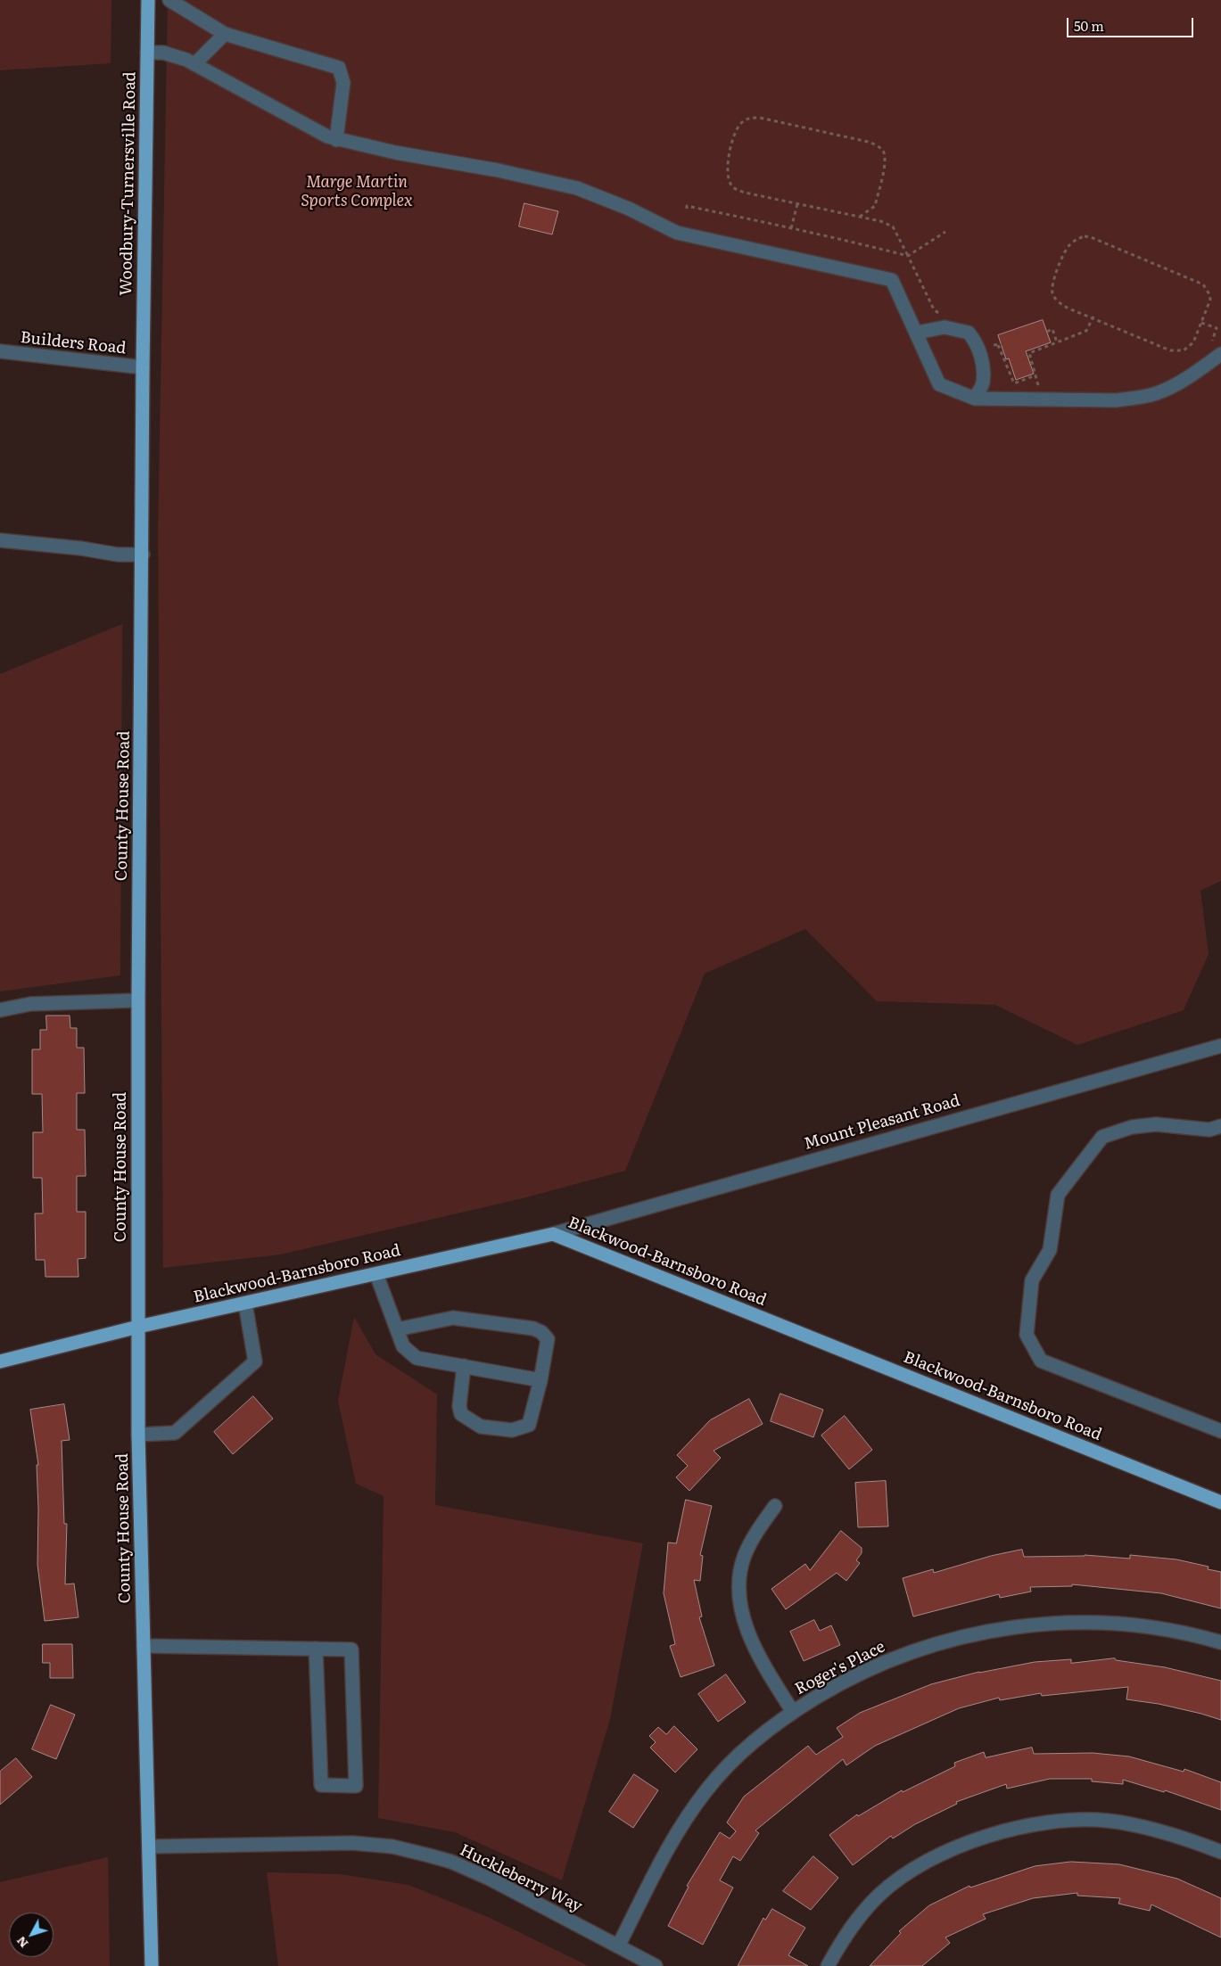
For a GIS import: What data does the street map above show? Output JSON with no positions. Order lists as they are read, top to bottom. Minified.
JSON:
{"streets":{"main road":["Woodbury-Turnersville Road","County House Road","Blackwood-Barnsboro Road"],"street":["Builders Road","Mount Pleasant Road","Roger's Place","Huckleberry Way"]},"crossings":[["Woodbury-Turnersville Road","Builders Road"],["Woodbury-Turnersville Road","County House Road"],["Builders Road","County House Road"],["County House Road","Blackwood-Barnsboro Road"],["County House Road","Huckleberry Way"],["Mount Pleasant Road","Blackwood-Barnsboro Road"],["Roger's Place","Huckleberry Way"]],"parks":["Marge Martin Sports Complex"],"scale_bar":"50 m","north":"bottom left"}
